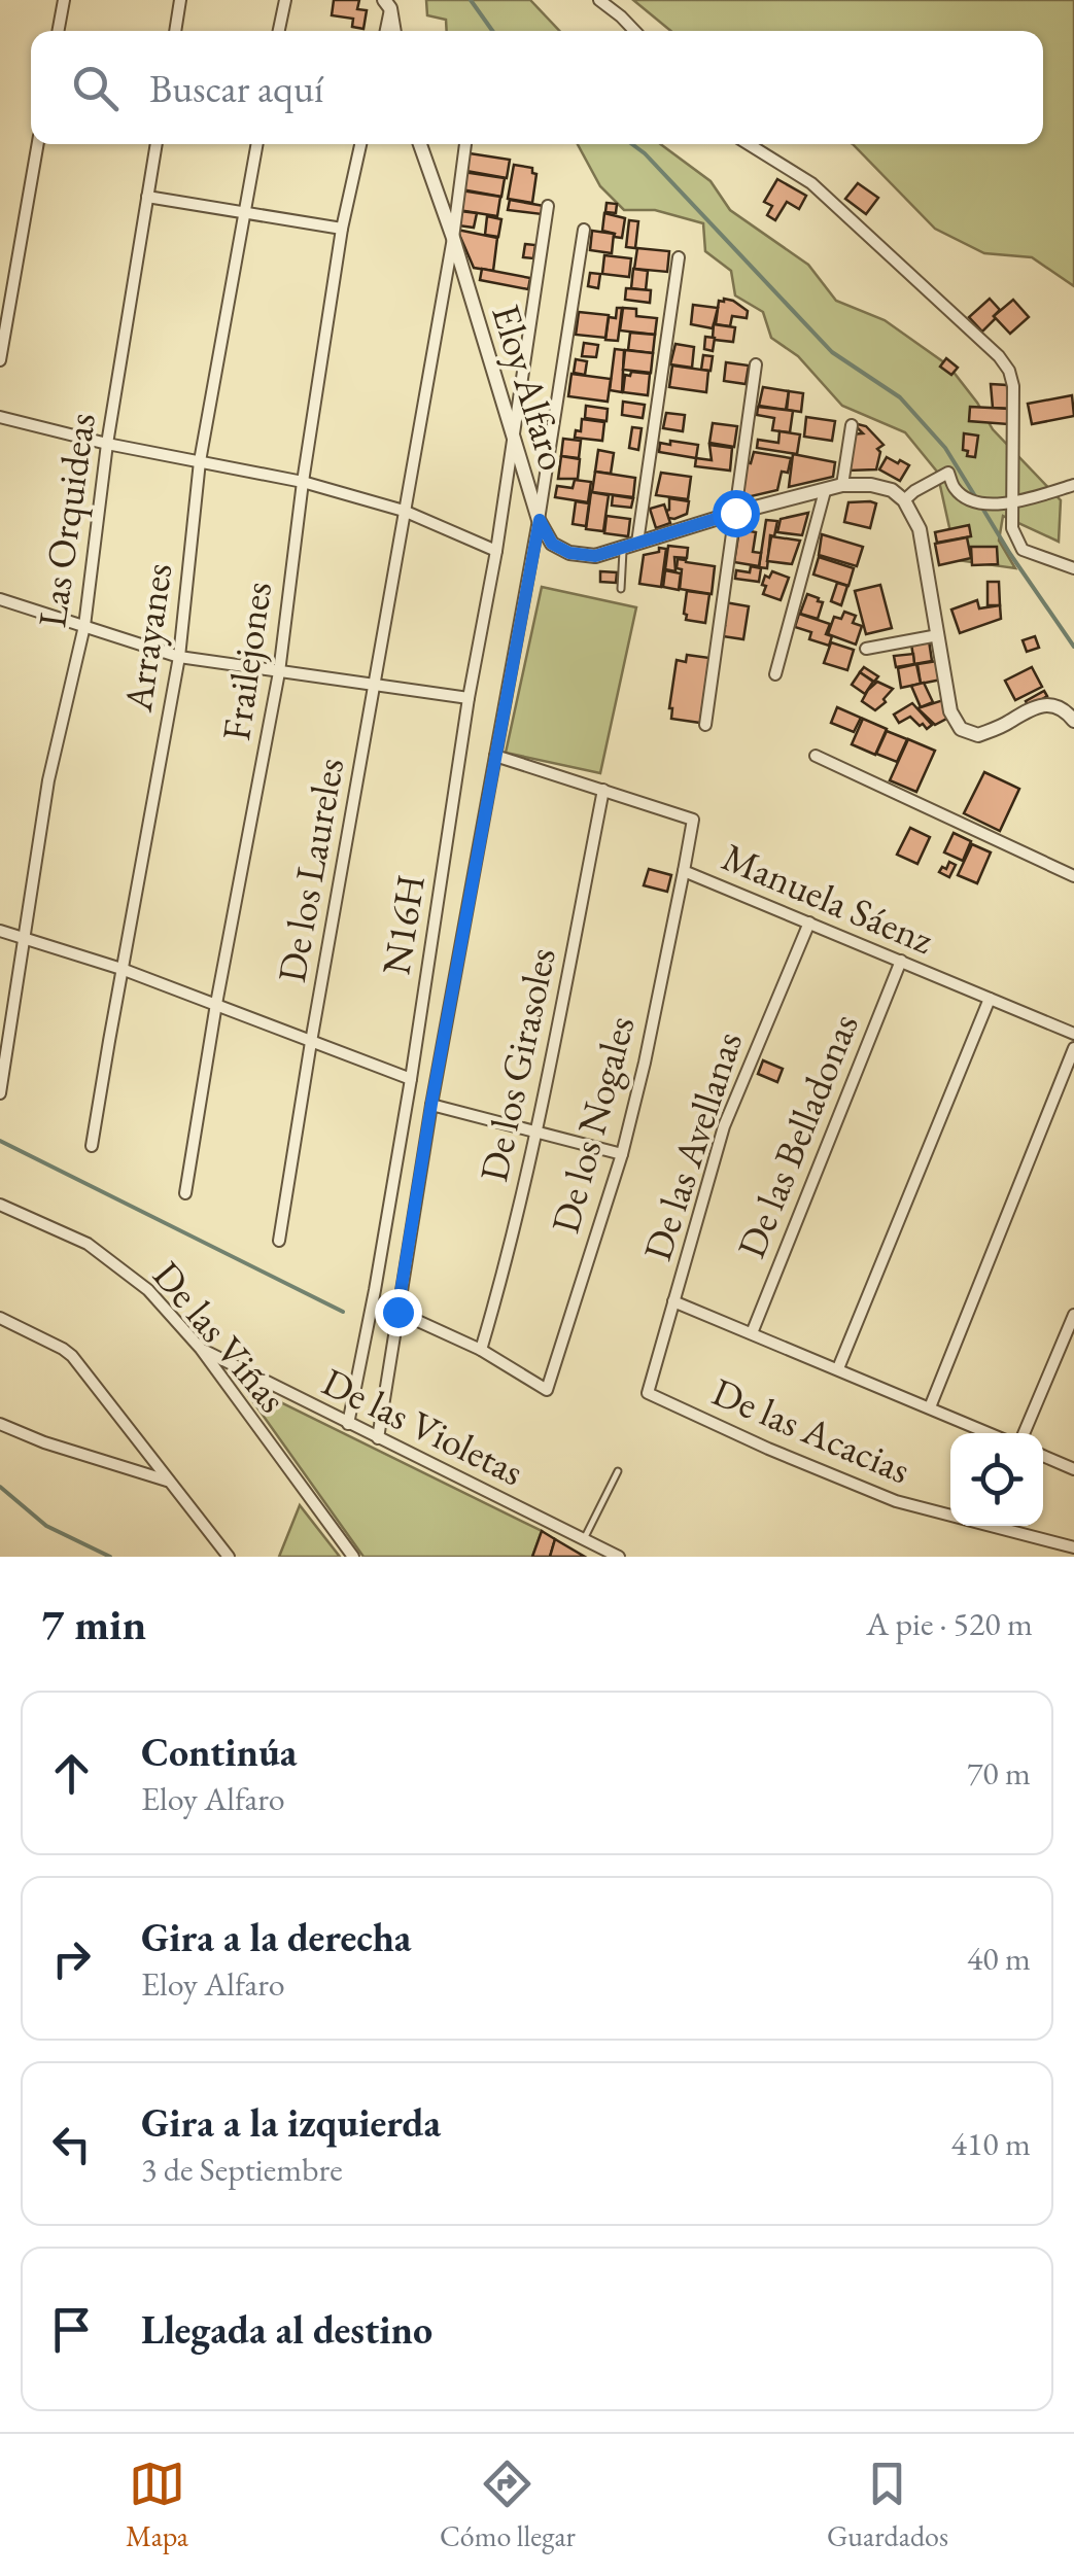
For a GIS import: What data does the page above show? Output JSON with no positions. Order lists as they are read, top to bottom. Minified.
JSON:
{"streets":{"street":["Eloy Alfaro","Las Orquideas","Arrayanes","Frailejones","De los Laureles","Manuela Sáenz","N16H","De los Girasoles","De los Nogales","De las Belladonas","De las Avellanas","De las Viñas","De las Violetas","De las Acacias"]},"crossings":[["Eloy Alfaro","De los Laureles"],["Eloy Alfaro","N16H"],["Manuela Sáenz","De los Girasoles"],["Manuela Sáenz","De los Nogales"],["Manuela Sáenz","De las Belladonas"],["Manuela Sáenz","De las Avellanas"],["N16H","De las Violetas"],["De los Girasoles","De los Nogales"],["De las Avellanas","De las Acacias"],["De las Viñas","De las Violetas"]],"page":{"search":"Buscar aquí","heading":["7 min","A pie · 520 m"],"list":[["Continúa","Eloy Alfaro","70 m"],["Gira a la derecha","Eloy Alfaro","40 m"],["Gira a la izquierda","3 de Septiembre","410 m"],"Llegada al destino"],"nav":["Mapa","Cómo llegar","Guardados"]}}
